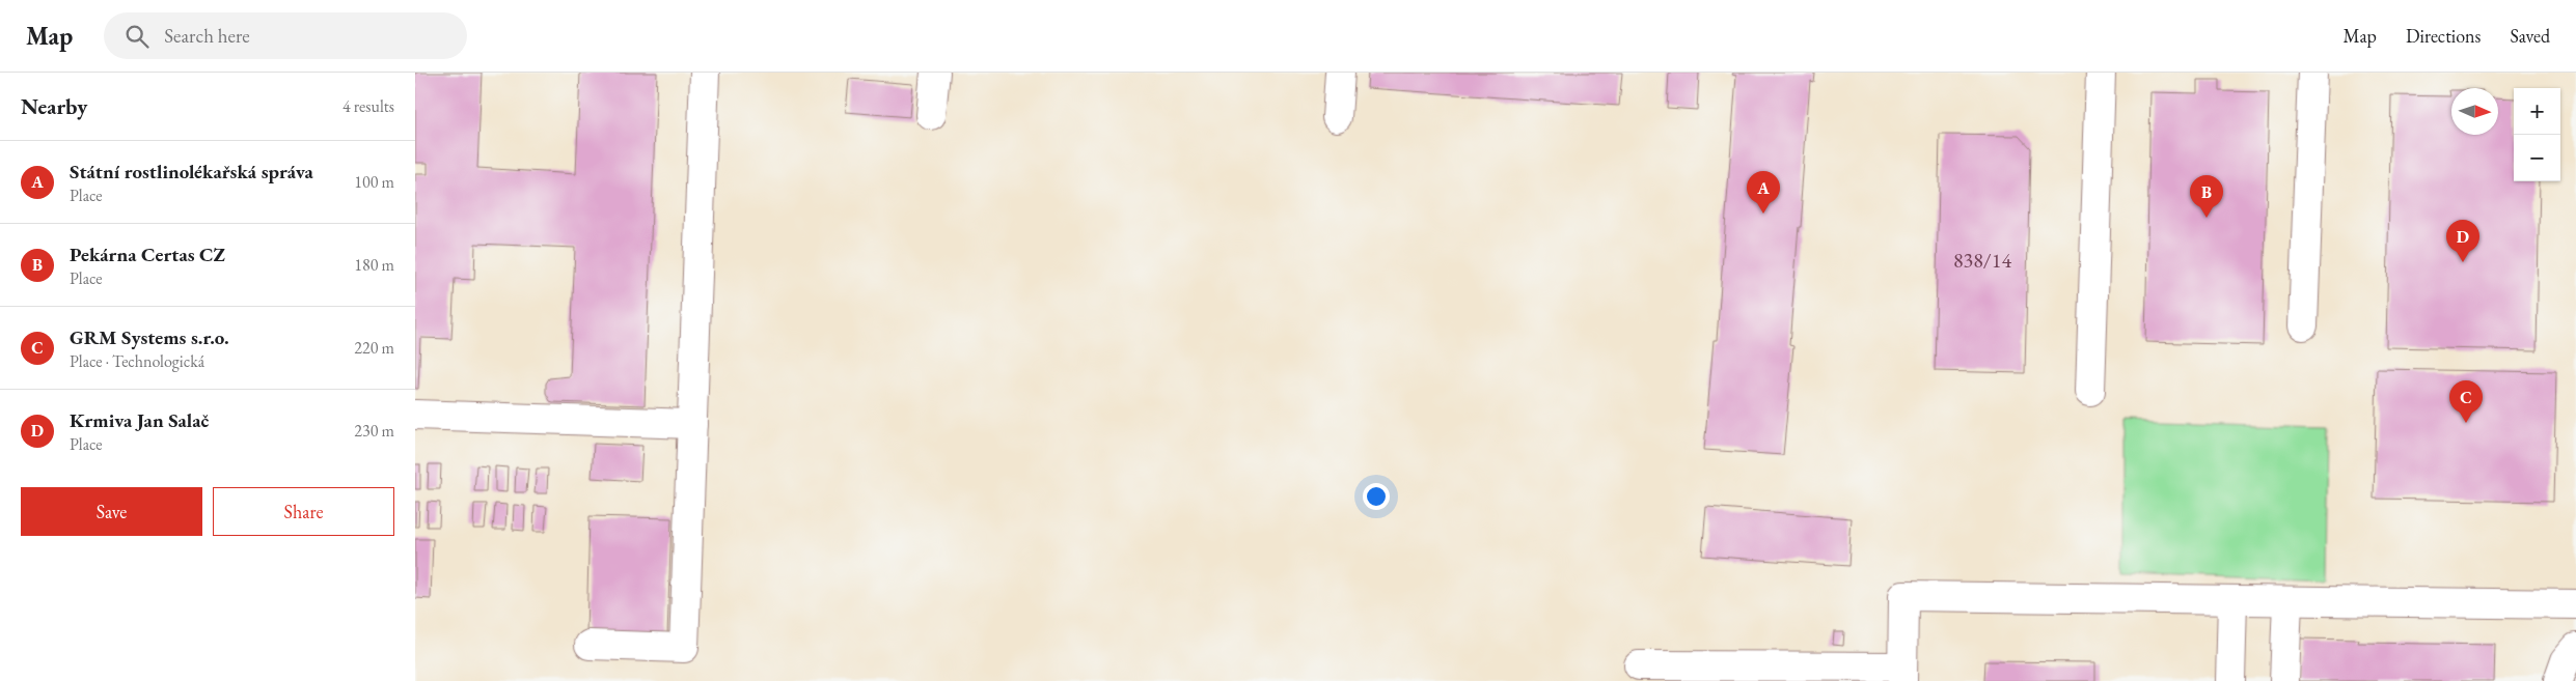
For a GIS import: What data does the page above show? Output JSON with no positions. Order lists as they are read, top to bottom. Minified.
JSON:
{"house_numbers":["838/14"],"north":"right","page":{"header":"Map","search":"Search here","nav":["Map","Directions","Saved"],"heading":["Nearby","4 results"],"map_buttons":["+","−"],"list":[{"mark":"A","name":"Státní rostlinolékařská správa","note":"Place","value":"100 m"},{"mark":"B","name":"Pekárna Certas CZ","note":"Place","value":"180 m"},{"mark":"C","name":"GRM Systems s.r.o.","note":"Place · Technologická","value":"220 m"},{"mark":"D","name":"Krmiva Jan Salač","note":"Place","value":"230 m"}],"pins":["A","B","D","C"],"buttons":["Save","Share"]}}
